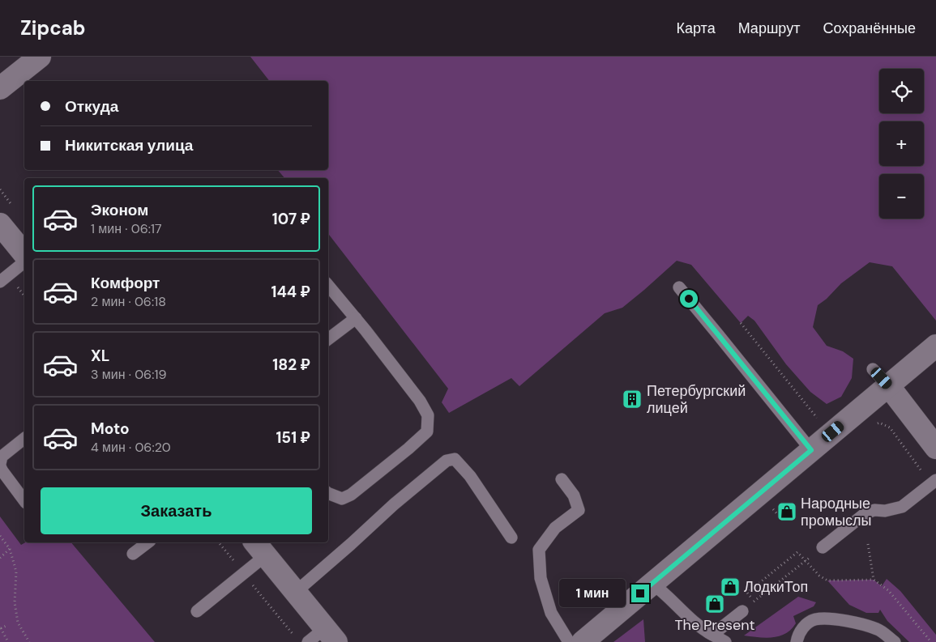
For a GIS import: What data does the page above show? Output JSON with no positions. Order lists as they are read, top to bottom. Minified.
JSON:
{"places":{"building":["Петербургский лицей"],"shop":["Народные промыслы","ЛодкиТоп","The Present"]},"page":{"header":"Zipcab","nav":["Карта","Маршрут","Сохранённые"],"map_buttons":["+","−"],"banner":["Откуда","Никитская улица"],"list":[{"name":"Эконом","note":"1 мин · 06:17","value":"107 ₽"},{"name":"Комфорт","note":"2 мин · 06:18","value":"144 ₽"},{"name":"XL","note":"3 мин · 06:19","value":"182 ₽"},{"name":"Moto","note":"4 мин · 06:20","value":"151 ₽"}],"buttons":"Заказать","bubble":"1 мин"}}
